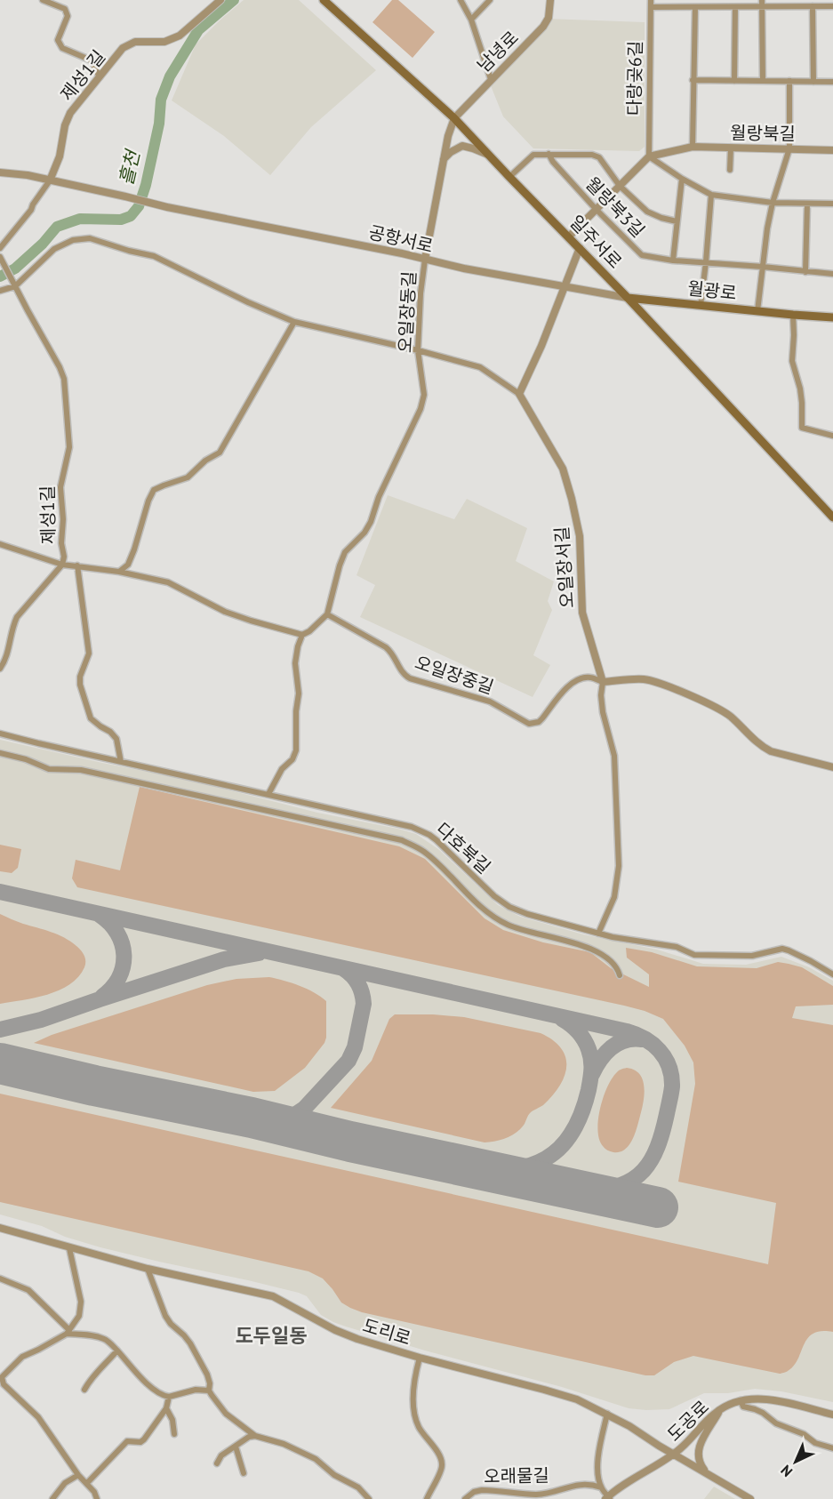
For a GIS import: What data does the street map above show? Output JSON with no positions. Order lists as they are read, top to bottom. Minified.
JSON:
{"streets":{"main road":["일주서로","월광로"],"street":["남녕로","제성1길","다랑곶6길","월랑북길","월랑북3길","공항서로","오일장동길","오일장서길","오일장중길","다호북길","도리로","도공로","오래물길"]},"crossings":[["남녕로","일주서로"],["남녕로","오일장동길"],["제성1길","공항서로"],["다랑곶6길","월랑북길"],["공항서로","일주서로"],["공항서로","월광로"],["공항서로","오일장동길"],["일주서로","월광로"],["일주서로","오일장동길"],["오일장동길","오일장중길"],["오일장서길","오일장중길"],["오일장서길","다호북길"],["도리로","도공로"]],"districts":["도두일동"],"water":["흘천"],"north":"bottom left"}
